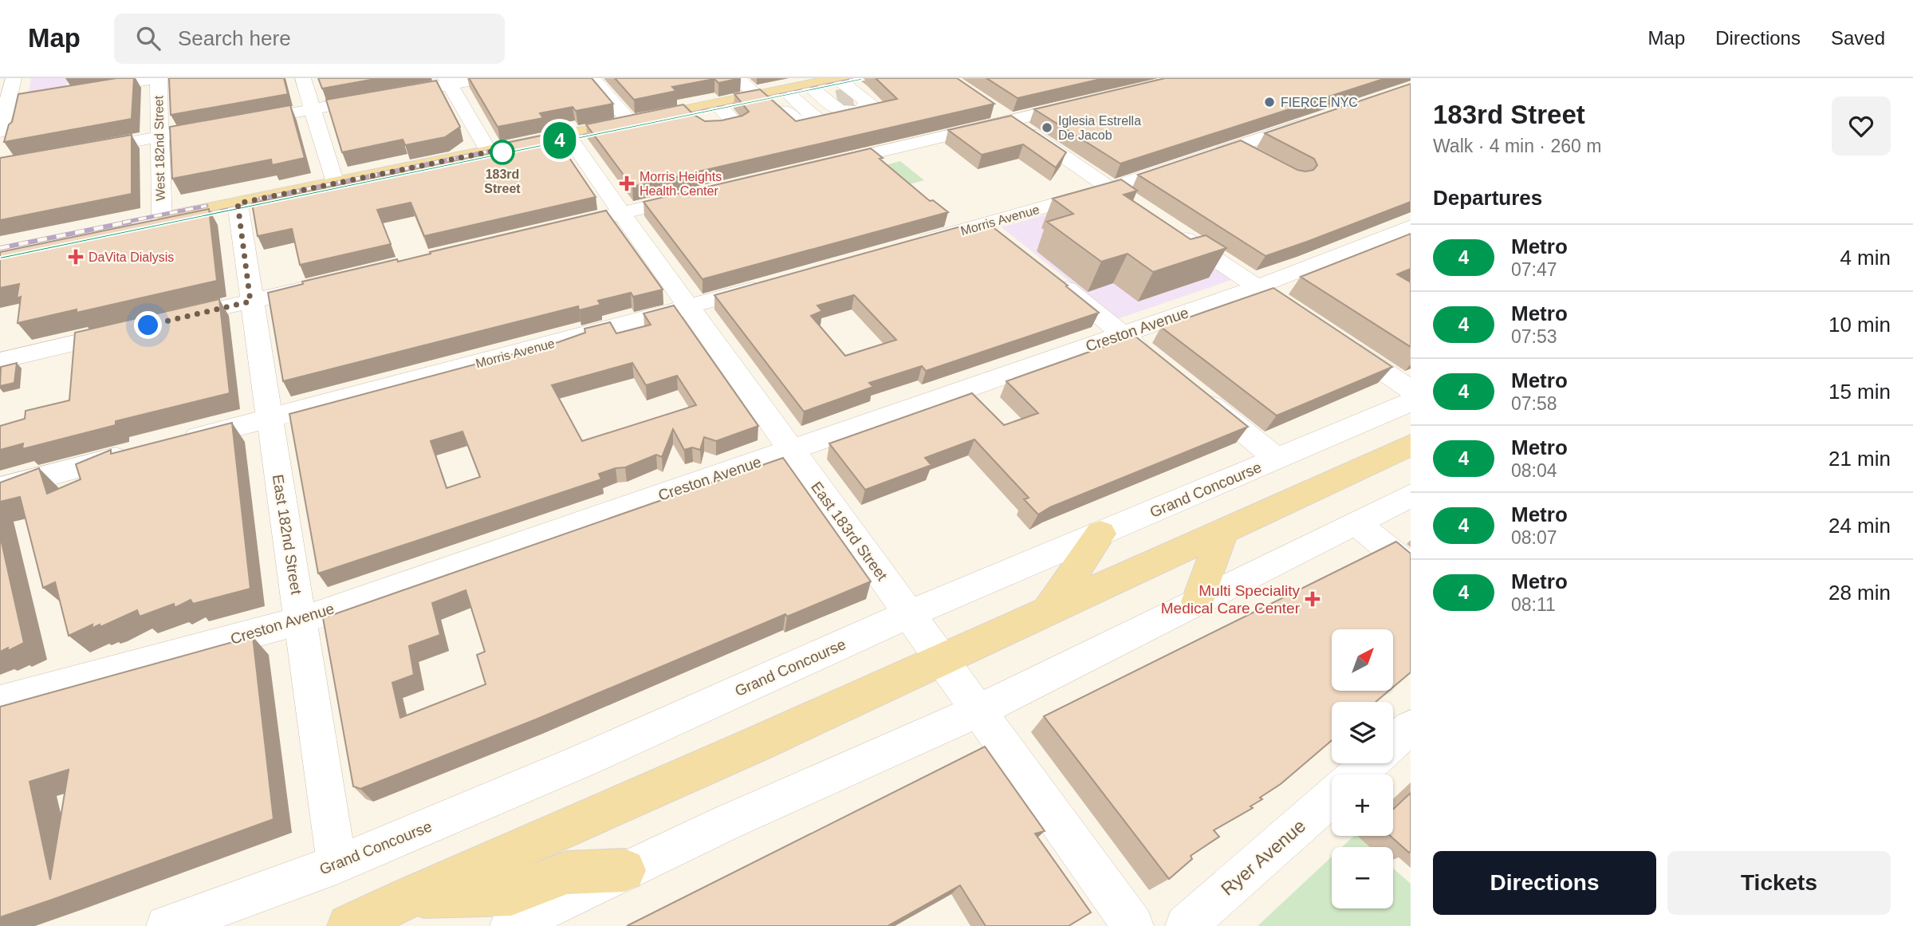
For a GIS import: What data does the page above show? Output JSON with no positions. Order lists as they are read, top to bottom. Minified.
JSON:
{"streets":{"street":["West 182nd Street","Morris Avenue","Creston Avenue","Grand Concourse","East 183rd Street","East 182nd Street","Ryer Avenue"]},"crossings":[["Morris Avenue","East 183rd Street"],["Morris Avenue","East 182nd Street"],["Creston Avenue","East 183rd Street"],["Creston Avenue","East 182nd Street"],["Grand Concourse","East 183rd Street"],["Grand Concourse","East 182nd Street"]],"places":{"other":["FIERCE NYC","Iglesia Estrella De Jacob","183rd Street"],"health":["Morris Heights Health Center","DaVita Dialysis","Multi Speciality Medical Care Center"]},"lines":["metro line 4"],"north":"top right","page":{"header":"Map","search":"Search here","nav":["Map","Directions","Saved"],"on_map":"4","heading":[["183rd Street","Walk · 4 min · 260 m"],"Departures"],"list":[{"mark":"4","name":"Metro","note":"07:47","value":"4 min"},{"mark":"4","name":"Metro","note":"07:53","value":"10 min"},{"mark":"4","name":"Metro","note":"07:58","value":"15 min"},{"mark":"4","name":"Metro","note":"08:04","value":"21 min"},{"mark":"4","name":"Metro","note":"08:07","value":"24 min"},{"mark":"4","name":"Metro","note":"08:11","value":"28 min"}],"map_buttons":["+","−"],"buttons":["Directions","Tickets"]}}
